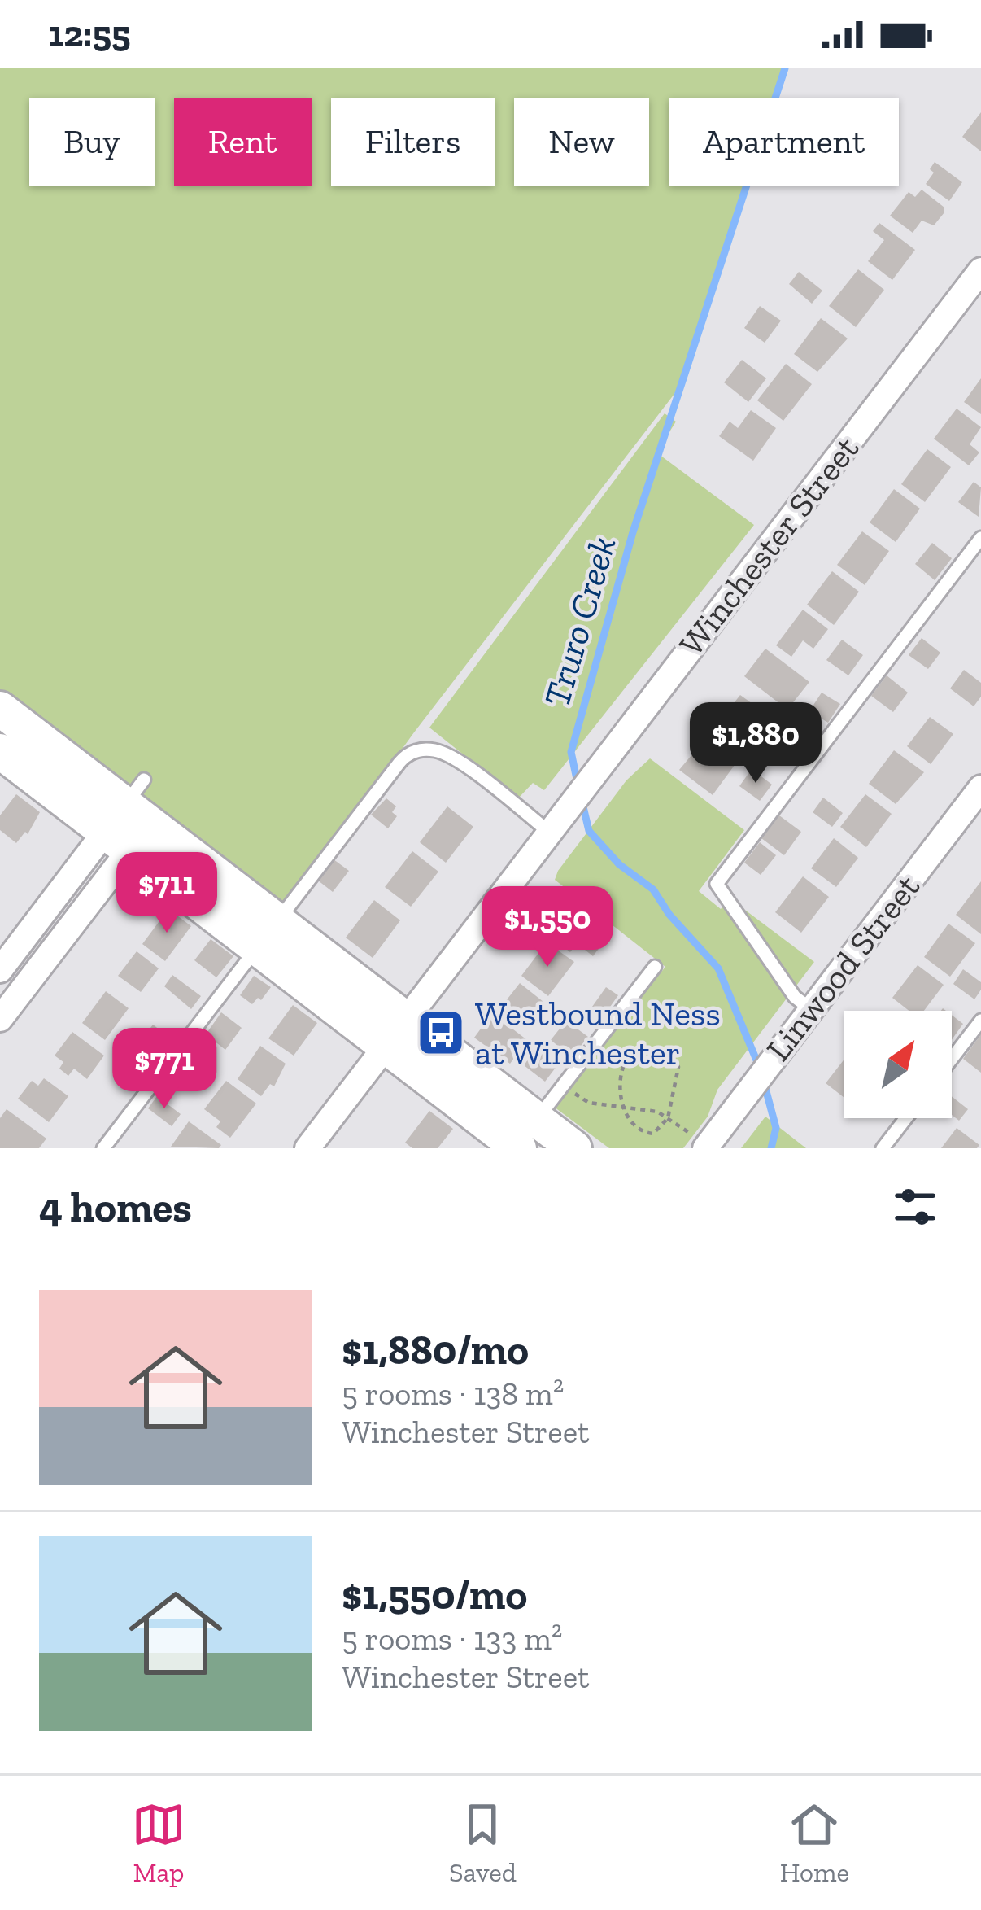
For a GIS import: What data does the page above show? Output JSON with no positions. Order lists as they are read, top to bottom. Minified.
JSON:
{"streets":{"street":["Winchester Street","Linwood Street"]},"water":["Truro Creek"],"places":{"bus stop":["Westbound Ness at Winchester"]},"north":"top right","page":{"status":"12:55","chip":["Buy","Rent","Filters","New","Apartment"],"price":["$1,880","$711","$1,550","$771"],"heading":"4 homes","list":[{"name":"$1,880/mo","note":"5 rooms · 138 m² · Winchester Street"},{"name":"$1,550/mo","note":"5 rooms · 133 m² · Winchester Street"}],"tabs":["Map","Saved","Home"]}}
